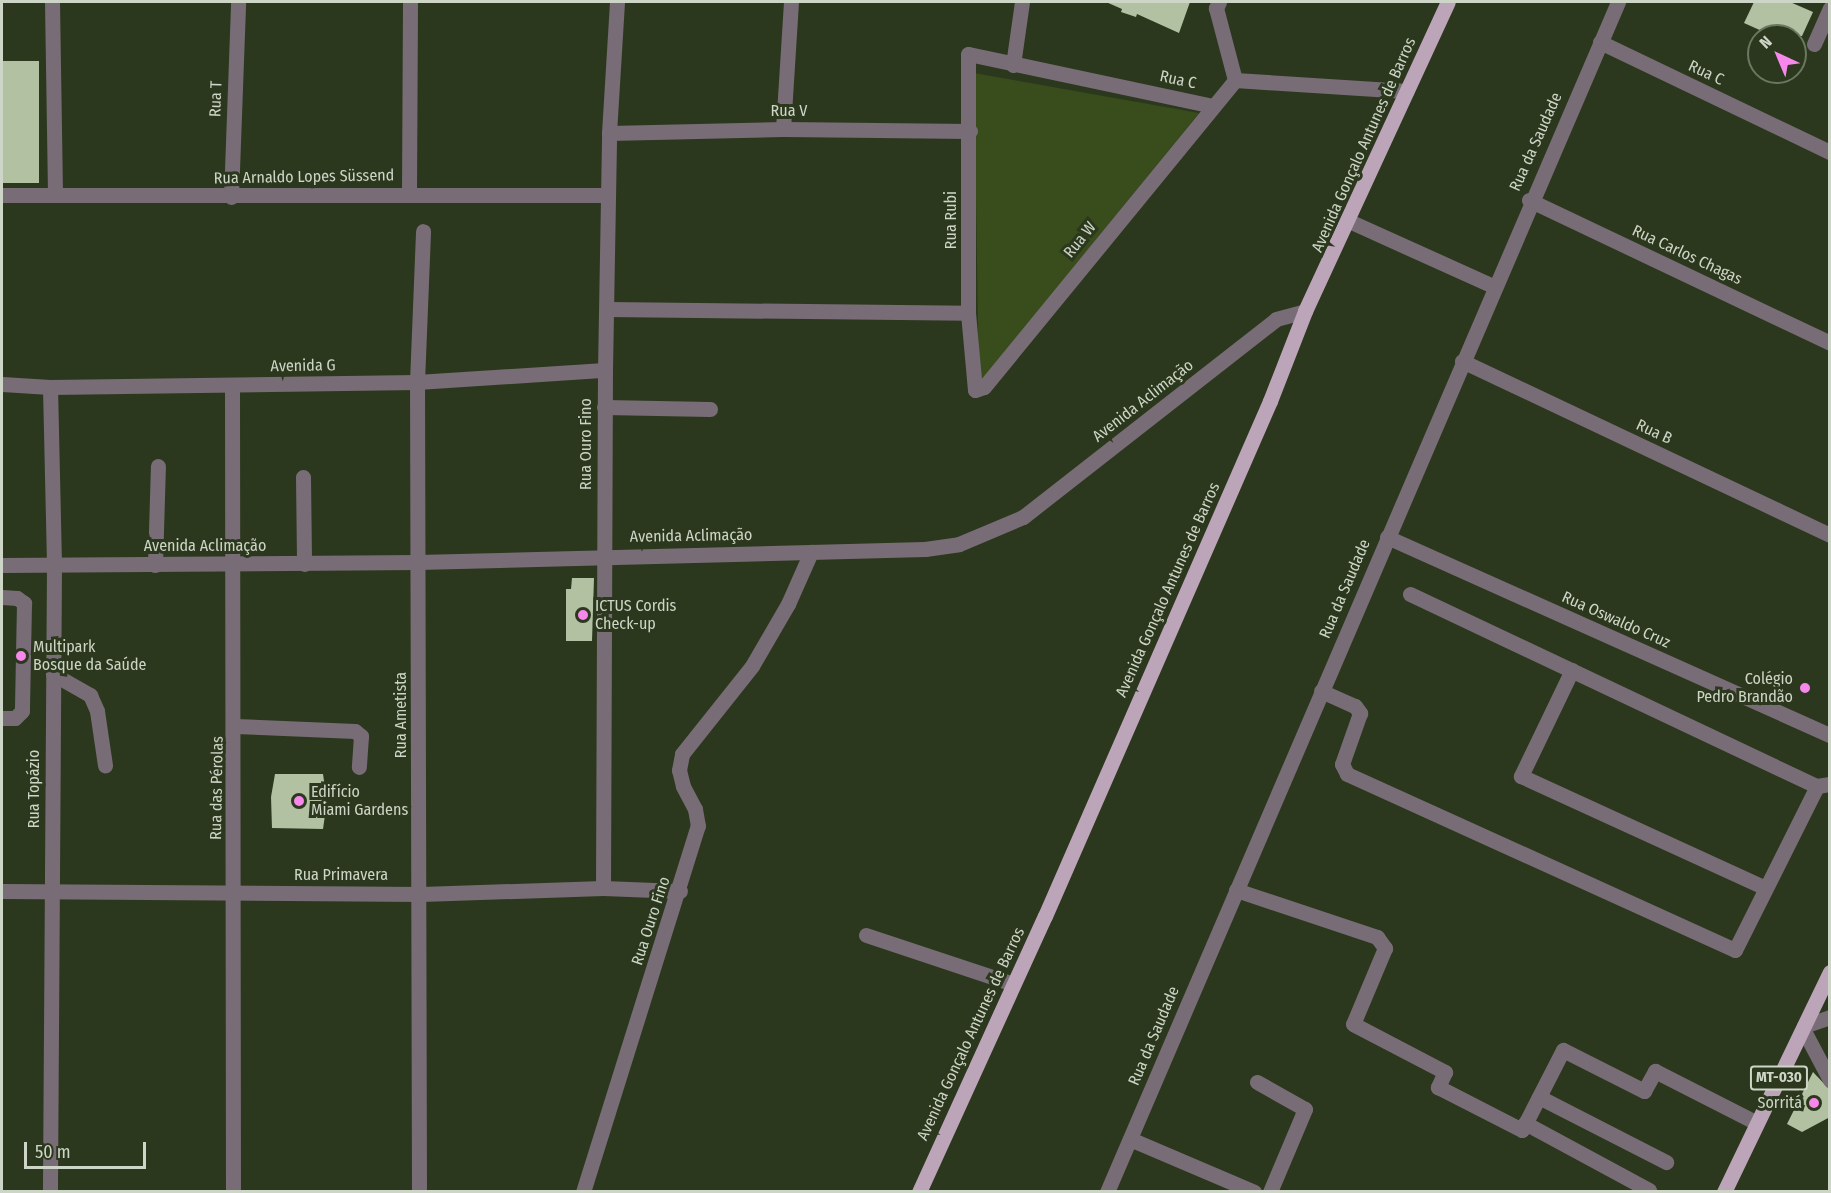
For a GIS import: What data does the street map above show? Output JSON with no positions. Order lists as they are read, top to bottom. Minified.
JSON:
{"streets":{"main road":["Avenida Gonçalo Antunes de Barros","MT-030"],"street":["Rua C","Rua T","Rua V","Rua da Saudade","Rua Arnaldo Lopes Süssend","Rua Rubi","Rua W","Rua Carlos Chagas","Avenida G","Avenida Aclimação","Rua B","Rua Ouro Fino","Rua Oswaldo Cruz","Rua Ametista","Rua das Pérolas","Rua Topázio","Rua Primavera"]},"crossings":[["Rua C","Rua da Saudade"],["Rua C","Rua Rubi"],["Rua C","Rua W"],["Rua T","Rua Arnaldo Lopes Süssend"],["Rua V","Rua Rubi"],["Rua V","Rua Ouro Fino"],["Rua da Saudade","Rua Carlos Chagas"],["Rua da Saudade","Rua B"],["Rua da Saudade","Rua Oswaldo Cruz"],["Avenida Gonçalo Antunes de Barros","Avenida Aclimação"],["Rua Arnaldo Lopes Süssend","Rua Ouro Fino"],["Rua Rubi","Rua W"],["Avenida G","Rua Ouro Fino"],["Avenida G","Rua Ametista"],["Avenida G","Rua das Pérolas"],["Avenida G","Rua Topázio"],["Avenida Aclimação","Rua Ouro Fino"],["Avenida Aclimação","Rua Ametista"],["Avenida Aclimação","Rua das Pérolas"],["Avenida Aclimação","Rua Topázio"],["Rua Ouro Fino","Rua Primavera"],["Rua Ametista","Rua Primavera"],["Rua das Pérolas","Rua Primavera"],["Rua Topázio","Rua Primavera"]],"places":["ICTUS Cordis Check-up","Multipark Bosque da Saúde","Colégio Pedro Brandão","Edifício Miami Gardens","Sorritá"],"scale_bar":"50 m","north":"top left"}
